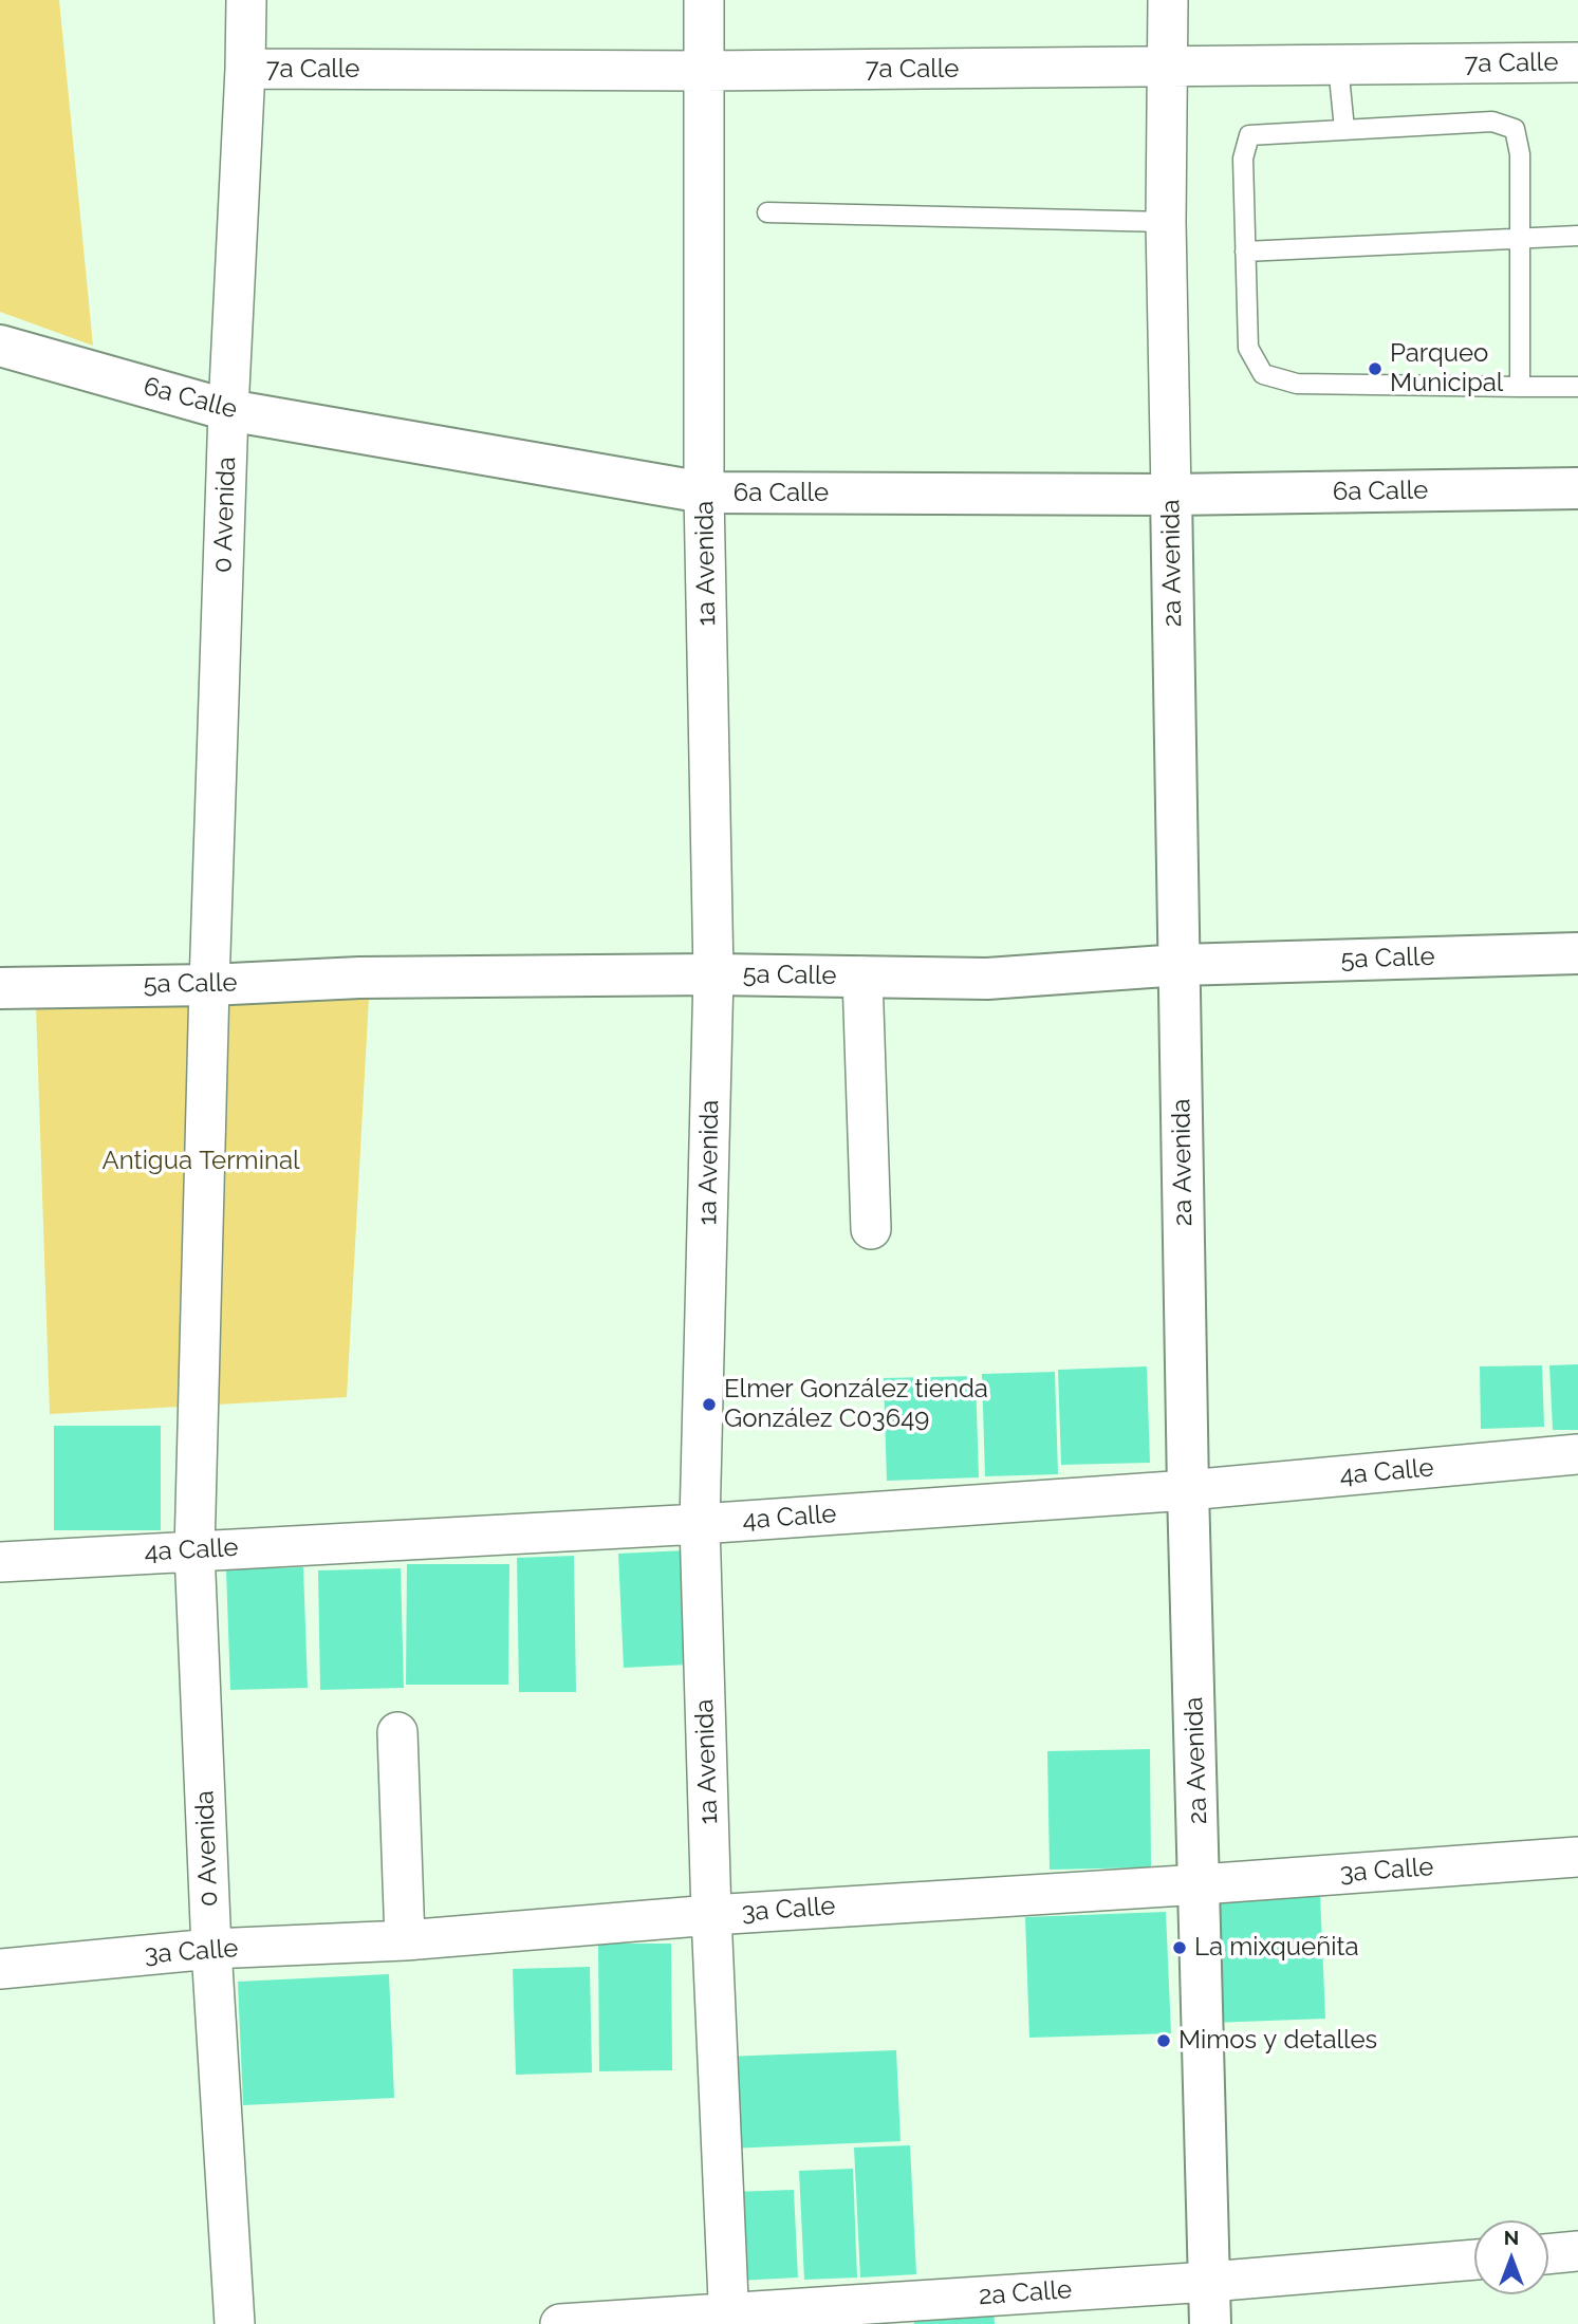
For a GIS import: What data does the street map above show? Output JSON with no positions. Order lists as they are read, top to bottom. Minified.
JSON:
{"streets":{"main road":["6a Calle","2a Avenida","5a Calle"],"street":["7a Calle","0 Avenida","1a Avenida","4a Calle","3a Calle","2a Calle"]},"crossings":[["7a Calle","0 Avenida"],["7a Calle","1a Avenida"],["7a Calle","2a Avenida"],["6a Calle","0 Avenida"],["6a Calle","1a Avenida"],["6a Calle","2a Avenida"],["0 Avenida","5a Calle"],["0 Avenida","4a Calle"],["0 Avenida","3a Calle"],["1a Avenida","5a Calle"],["1a Avenida","4a Calle"],["1a Avenida","3a Calle"],["1a Avenida","2a Calle"],["2a Avenida","5a Calle"],["2a Avenida","4a Calle"],["2a Avenida","3a Calle"],["2a Avenida","2a Calle"]],"parks":["Antigua Terminal"],"places":["Parqueo Municipal","Elmer González tienda González C03649","La mixqueñita","Mimos y detalles"],"north":"top"}
